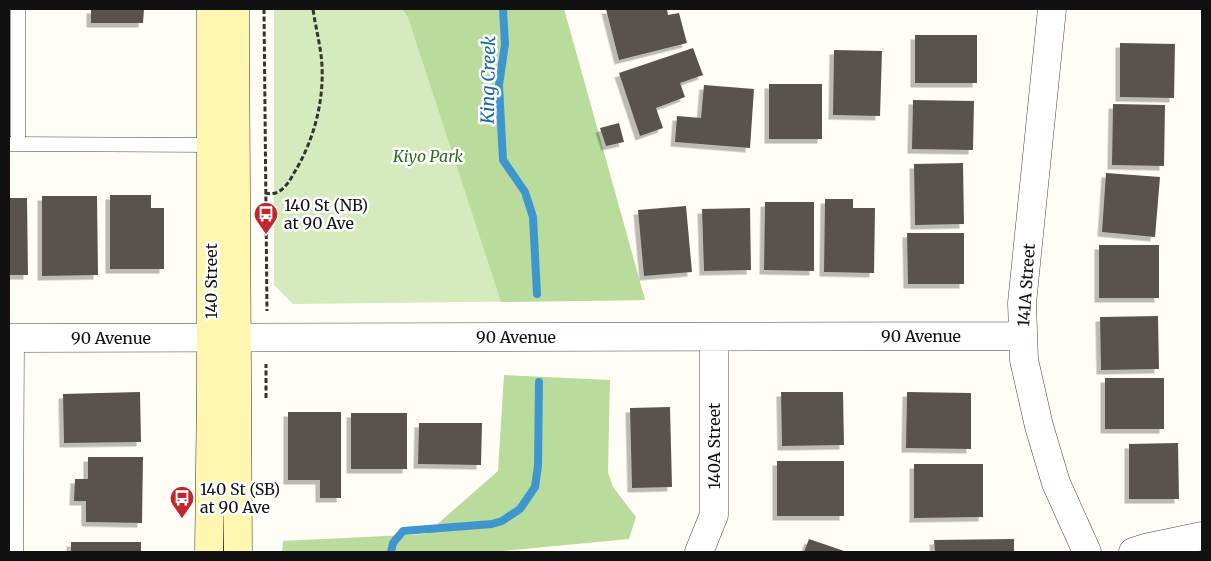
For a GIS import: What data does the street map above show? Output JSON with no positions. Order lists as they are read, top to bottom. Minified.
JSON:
{"streets":{"main road":["140 Street"],"street":["141A Street","90 Avenue","140A Street"]},"crossings":[["140 Street","90 Avenue"],["141A Street","90 Avenue"],["90 Avenue","140A Street"]],"water":["King Creek"],"parks":["Kiyo Park"],"places":{"bus stop":["140 St (NB) at 90 Ave","140 St (SB) at 90 Ave"]}}
